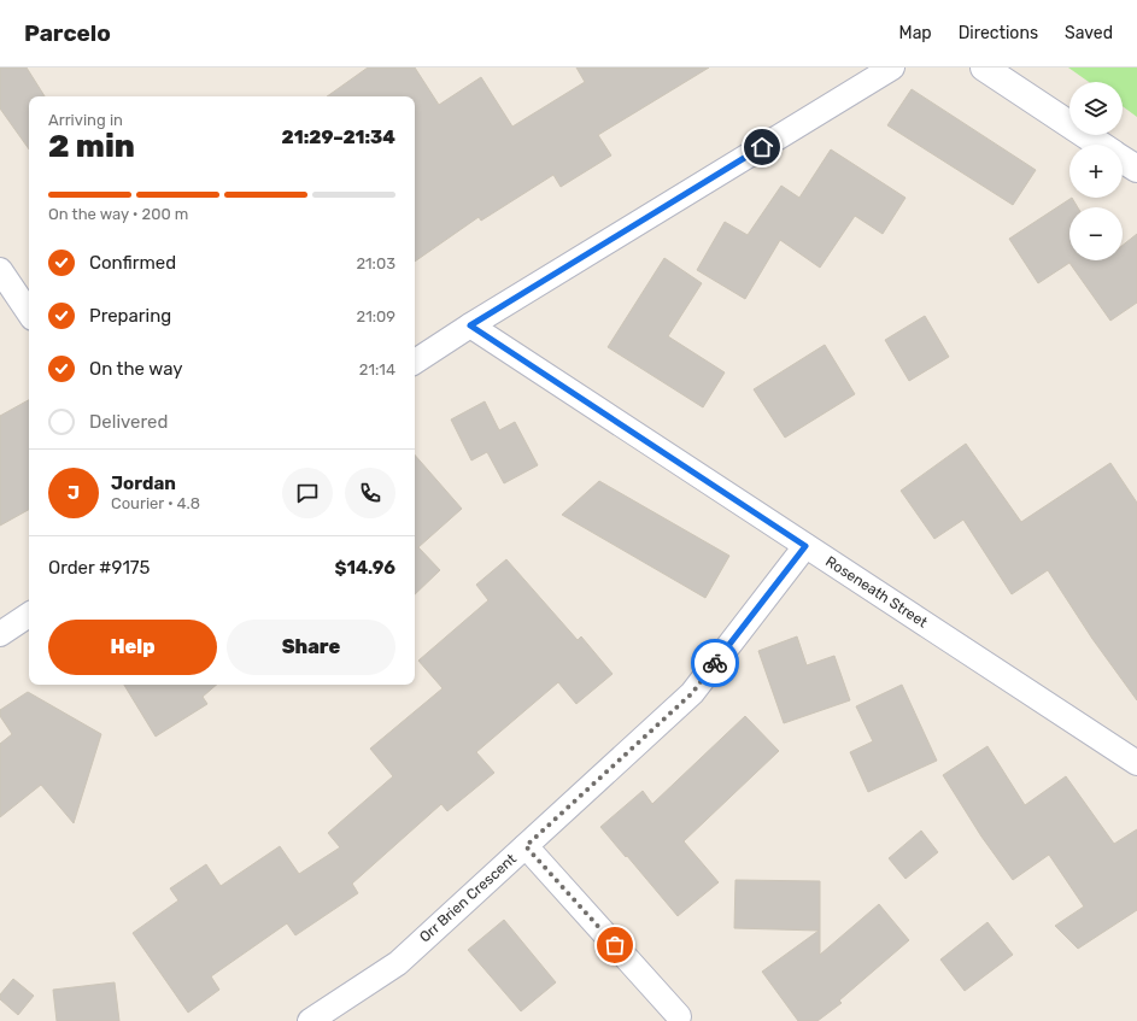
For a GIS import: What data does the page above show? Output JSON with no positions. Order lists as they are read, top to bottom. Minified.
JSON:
{"streets":{"street":["Roseneath Street","Orr Brien Crescent"]},"crossings":[["Roseneath Street","Orr Brien Crescent"]],"page":{"header":"Parcelo","nav":["Map","Directions","Saved"],"map_buttons":["+","−"],"heading":["2 min","Arriving in","21:29–21:34"],"panel":["Jordan","Courier · 4.8","Order #9175","$14.96"],"bar":"On the way · 200 m","list":[["Confirmed","21:03"],["Preparing","21:09"],["On the way","21:14"],"Delivered"],"round":"J","buttons":["Help","Share"]}}
